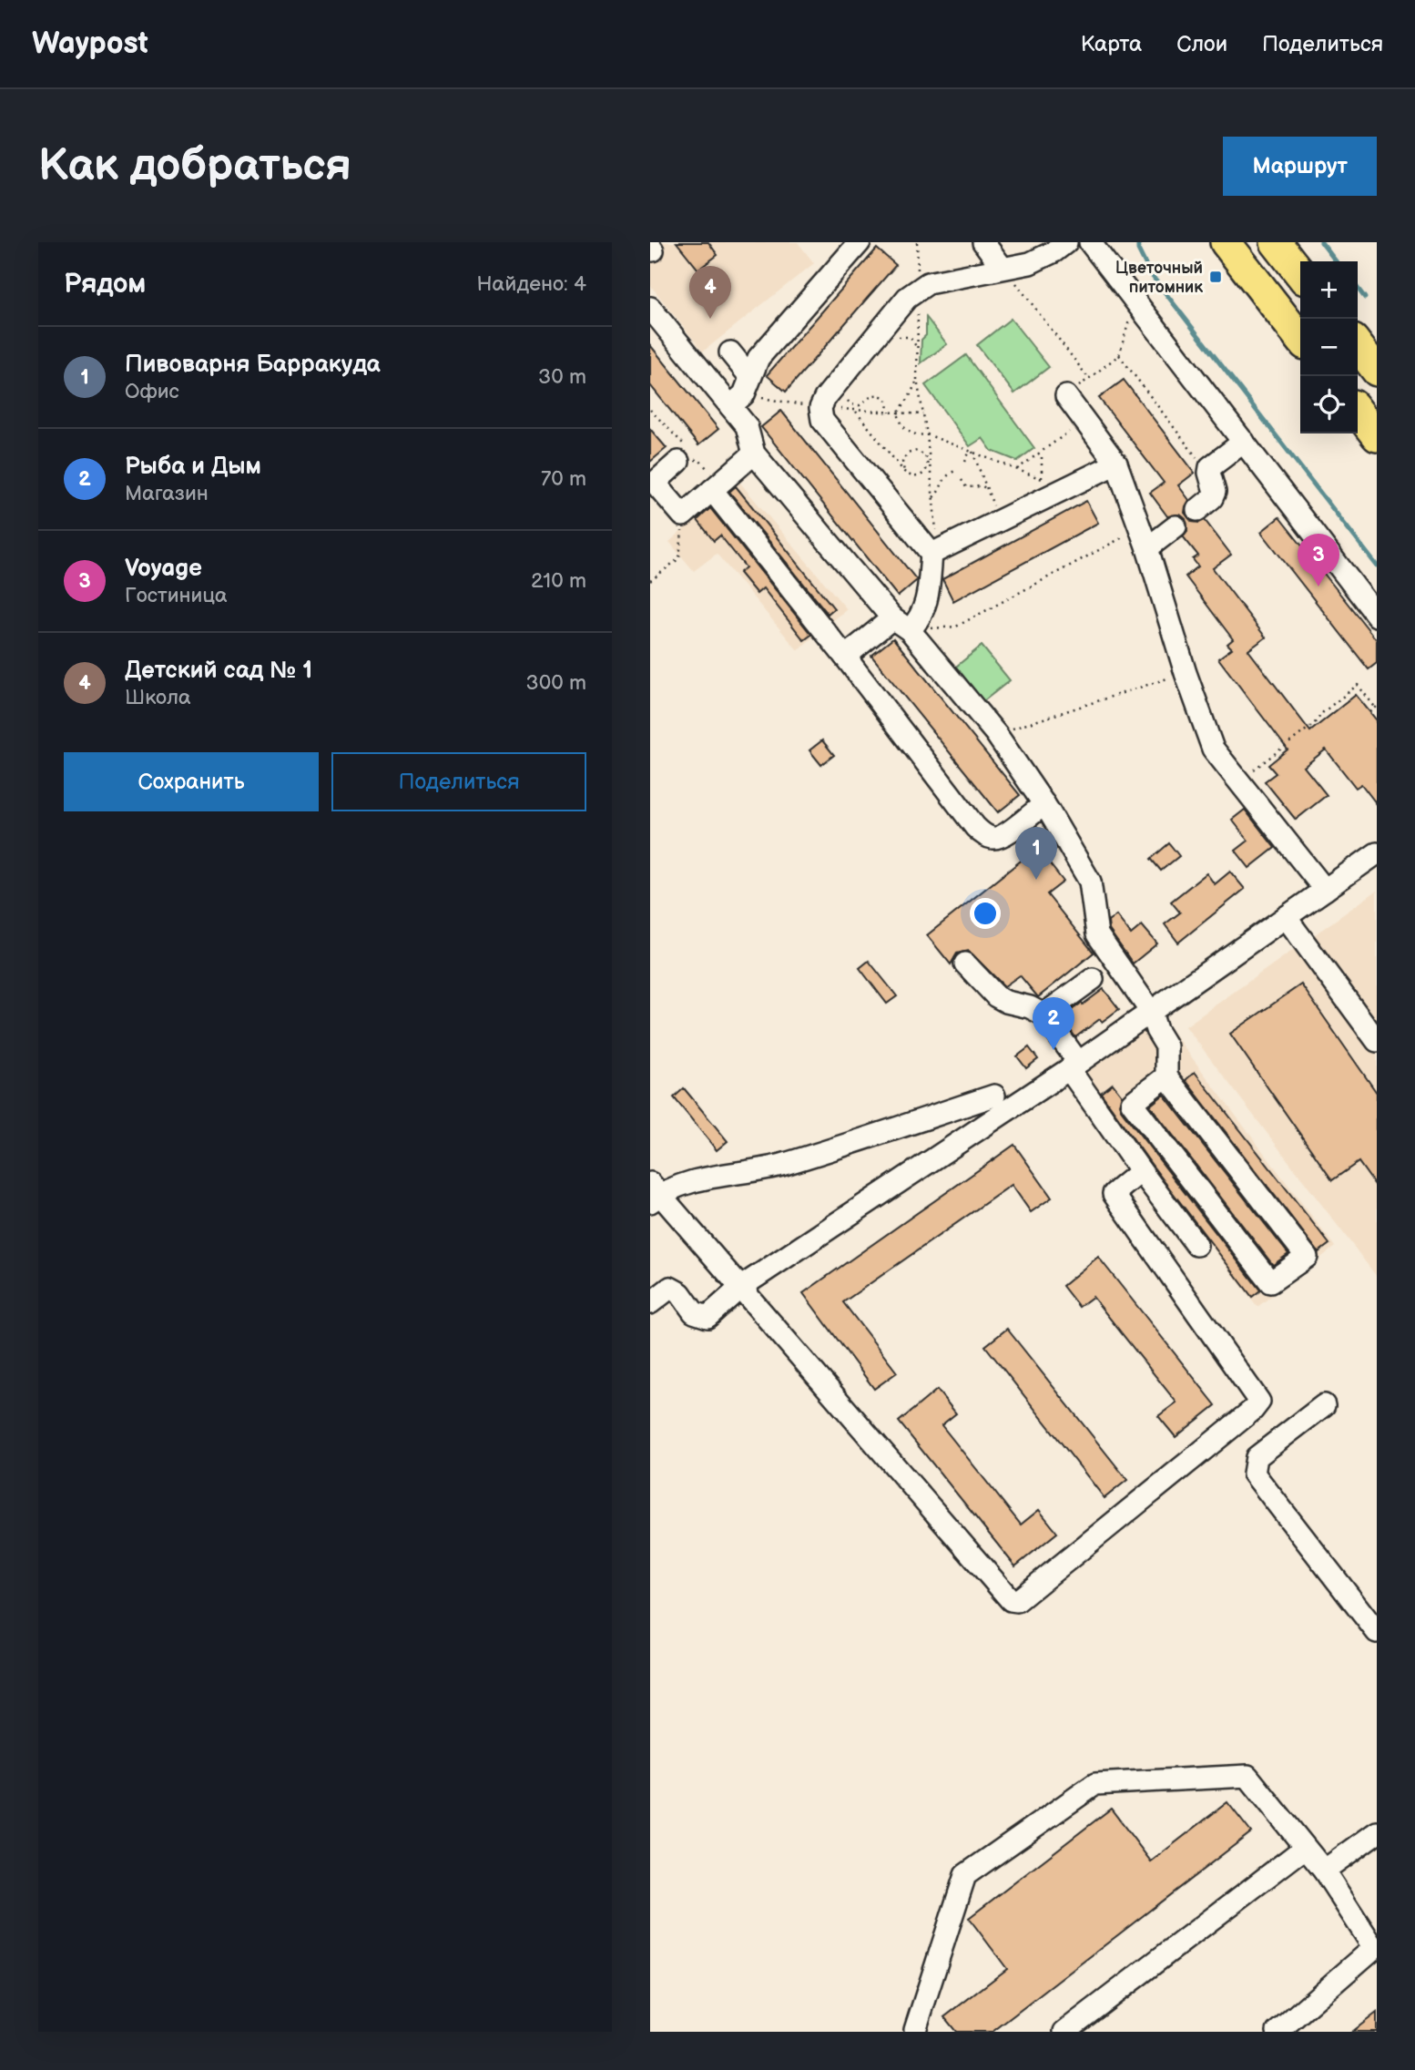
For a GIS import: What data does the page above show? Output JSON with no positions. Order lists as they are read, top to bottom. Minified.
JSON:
{"places":{"transit":["Цветочный питомник"]},"page":{"header":"Waypost","nav":["Карта","Слои","Поделиться"],"buttons":["Маршрут",["Сохранить","Поделиться"]],"title":"Как добраться","heading":["Рядом","Найдено: 4"],"map_buttons":["+","−"],"pins":["4","3","1","2"],"list":[{"mark":"1","name":"Пивоварня Барракуда","note":"Офис","value":"30 m"},{"mark":"2","name":"Рыба и Дым","note":"Магазин","value":"70 m"},{"mark":"3","name":"Voyage","note":"Гостиница","value":"210 m"},{"mark":"4","name":"Детский сад № 1","note":"Школа","value":"300 m"}]}}
